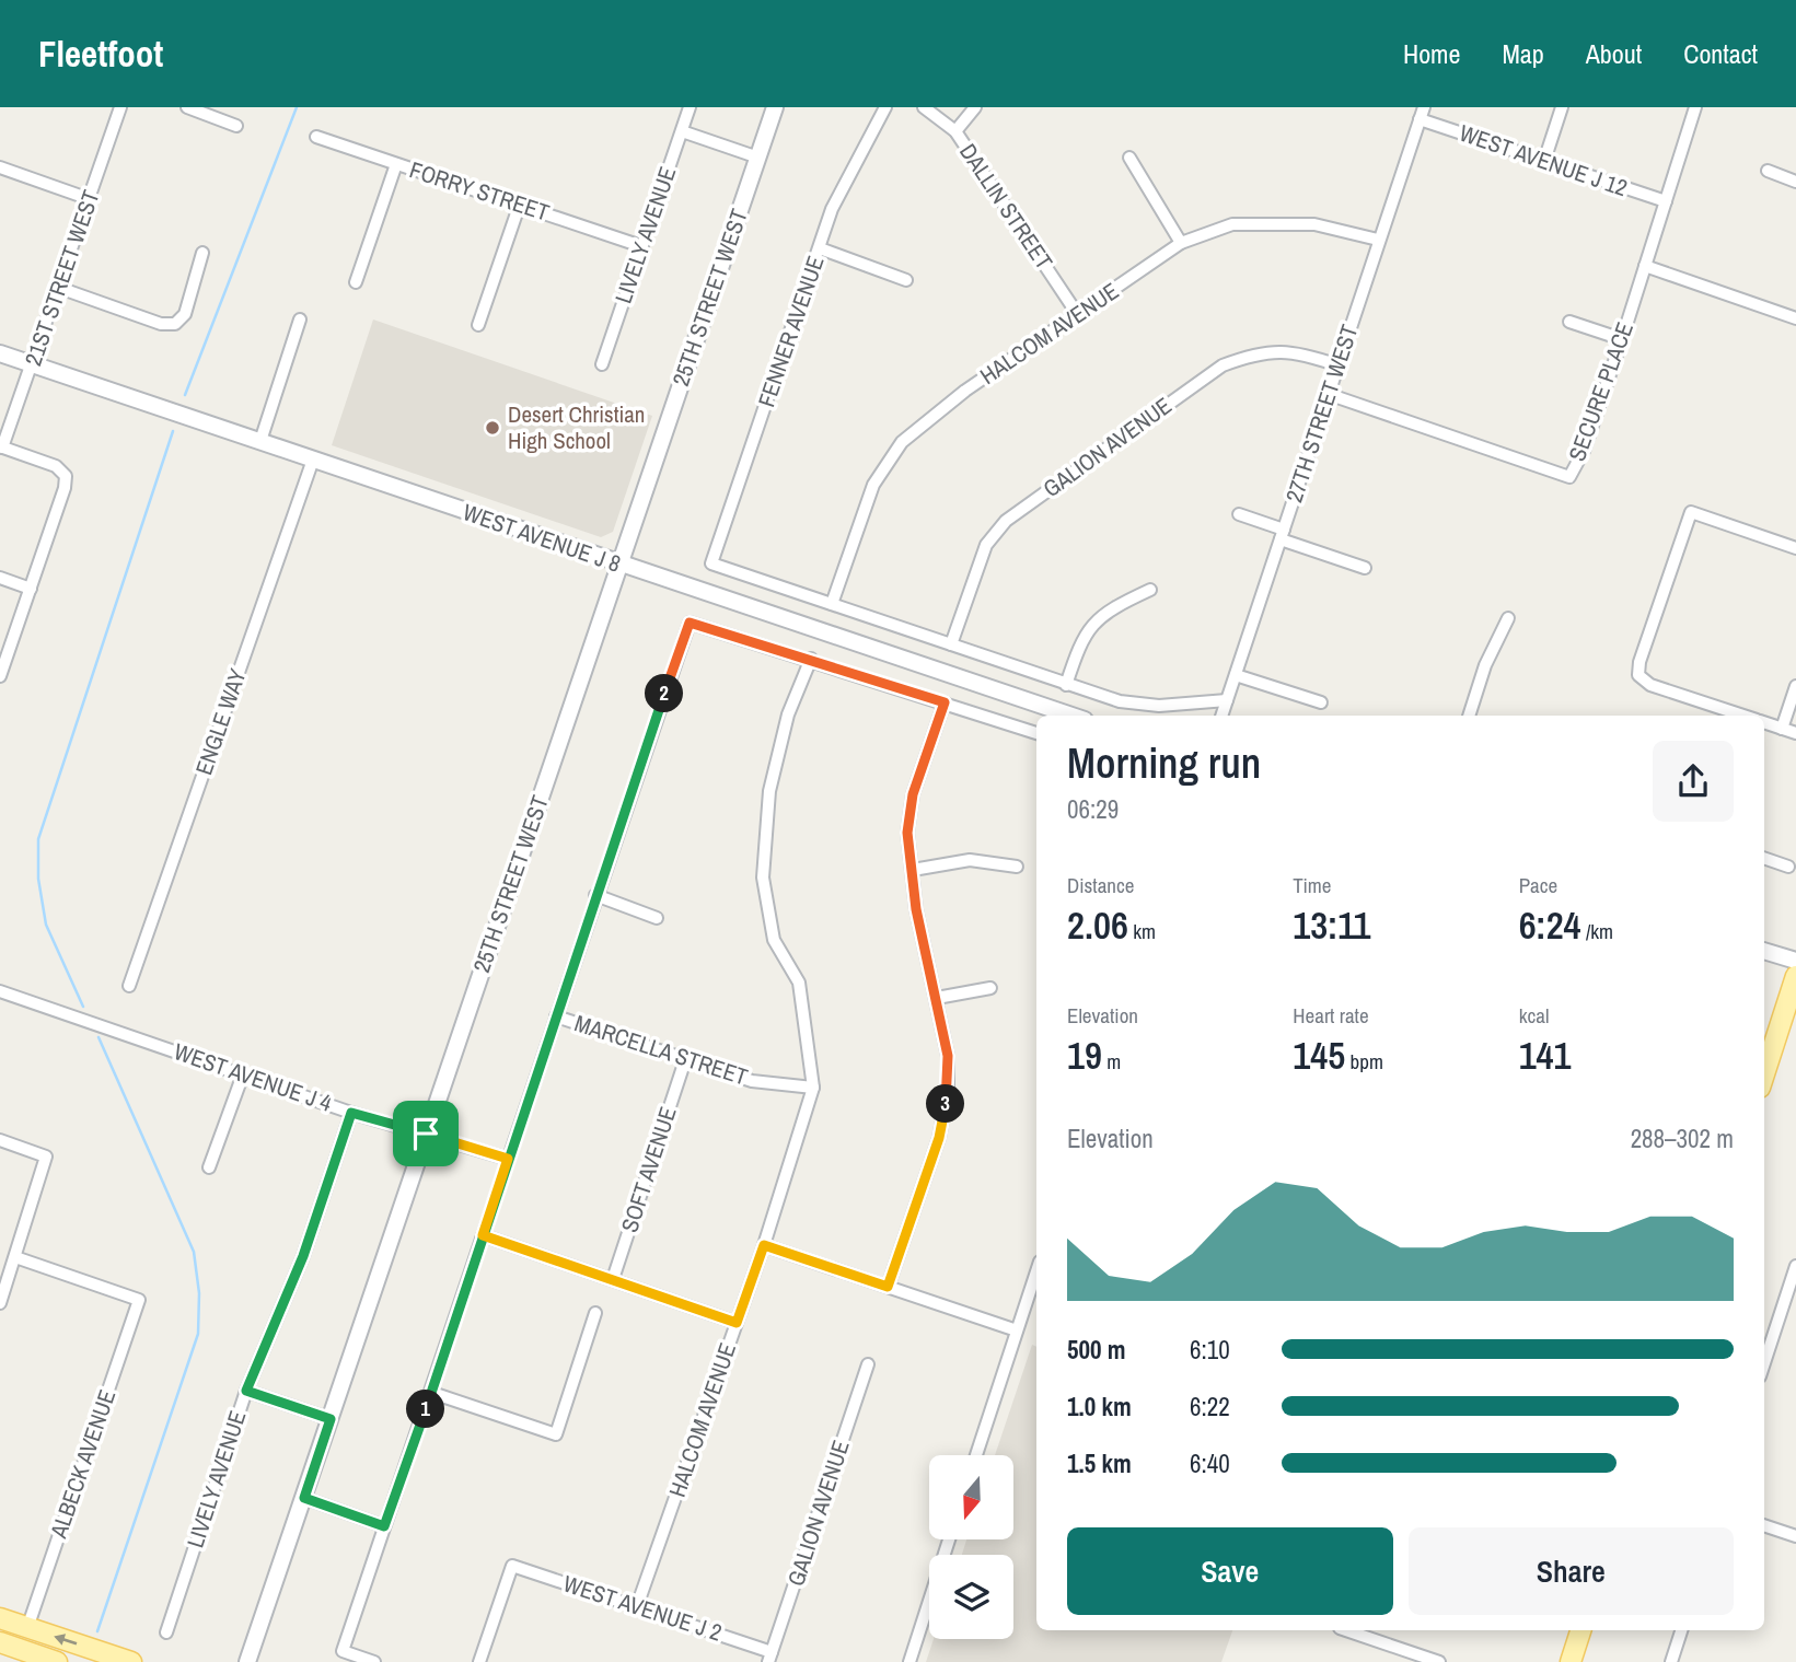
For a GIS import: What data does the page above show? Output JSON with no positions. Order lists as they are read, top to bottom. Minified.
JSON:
{"streets":{"street":["WEST AVENUE J 12","FORRY STREET","DALLIN STREET","LIVELY AVENUE","21ST STREET WEST","25TH STREET WEST","FENNER AVENUE","HALCOM AVENUE","SECURE PLACE","27TH STREET WEST","GALION AVENUE","WEST AVENUE J 8","ENGLE WAY","MARCELLA STREET","WEST AVENUE J 4","SOFT AVENUE","ALBECK AVENUE","WEST AVENUE J 2"]},"crossings":[["WEST AVENUE J 12","SECURE PLACE"],["WEST AVENUE J 12","27TH STREET WEST"],["FORRY STREET","LIVELY AVENUE"],["DALLIN STREET","HALCOM AVENUE"],["LIVELY AVENUE","WEST AVENUE J 4"],["21ST STREET WEST","WEST AVENUE J 8"],["25TH STREET WEST","WEST AVENUE J 8"],["25TH STREET WEST","WEST AVENUE J 4"],["FENNER AVENUE","HALCOM AVENUE"],["HALCOM AVENUE","27TH STREET WEST"],["HALCOM AVENUE","MARCELLA STREET"],["HALCOM AVENUE","WEST AVENUE J 2"],["SECURE PLACE","27TH STREET WEST"],["27TH STREET WEST","GALION AVENUE"],["GALION AVENUE","WEST AVENUE J 2"],["WEST AVENUE J 8","ENGLE WAY"],["MARCELLA STREET","SOFT AVENUE"]],"places":["Desert Christian High School"],"north":"bottom","page":{"header":"Fleetfoot","nav":["Home","Map","About","Contact"],"pins":["2","3","1"],"heading":["Morning run","06:29"],"stats":[["Distance","2.06 km"],["Time","13:11"],["Pace","6:24 /km"],["Elevation","19 m"],["Heart rate","145 bpm"],["kcal","141"]],"chart":["Elevation","288–302 m"],"list":[{"name":"500 m","note":"6:10"},{"name":"1.0 km","note":"6:22"},{"name":"1.5 km","note":"6:40"}],"buttons":["Save","Share"]}}
